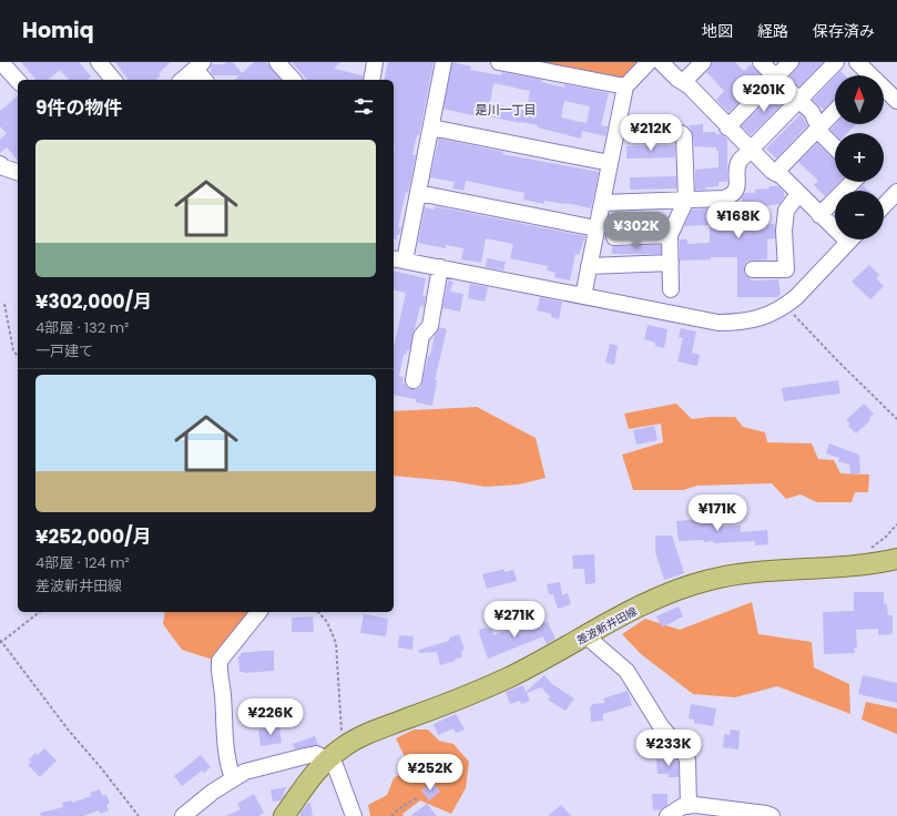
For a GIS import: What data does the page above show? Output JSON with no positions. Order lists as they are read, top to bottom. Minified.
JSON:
{"streets":{"main road":["差波新井田線"]},"districts":["是川一丁目"],"north":"top","page":{"header":"Homiq","nav":["地図","経路","保存済み"],"map_buttons":["+","−"],"price":["¥201K","¥212K","¥168K","¥302K","¥171K","¥271K","¥226K","¥233K","¥252K"],"heading":"9件の物件","list":[{"name":"¥302,000/月","note":"4部屋 · 132 m² · 一戸建て"},{"name":"¥252,000/月","note":"4部屋 · 124 m² · 差波新井田線"}]}}
